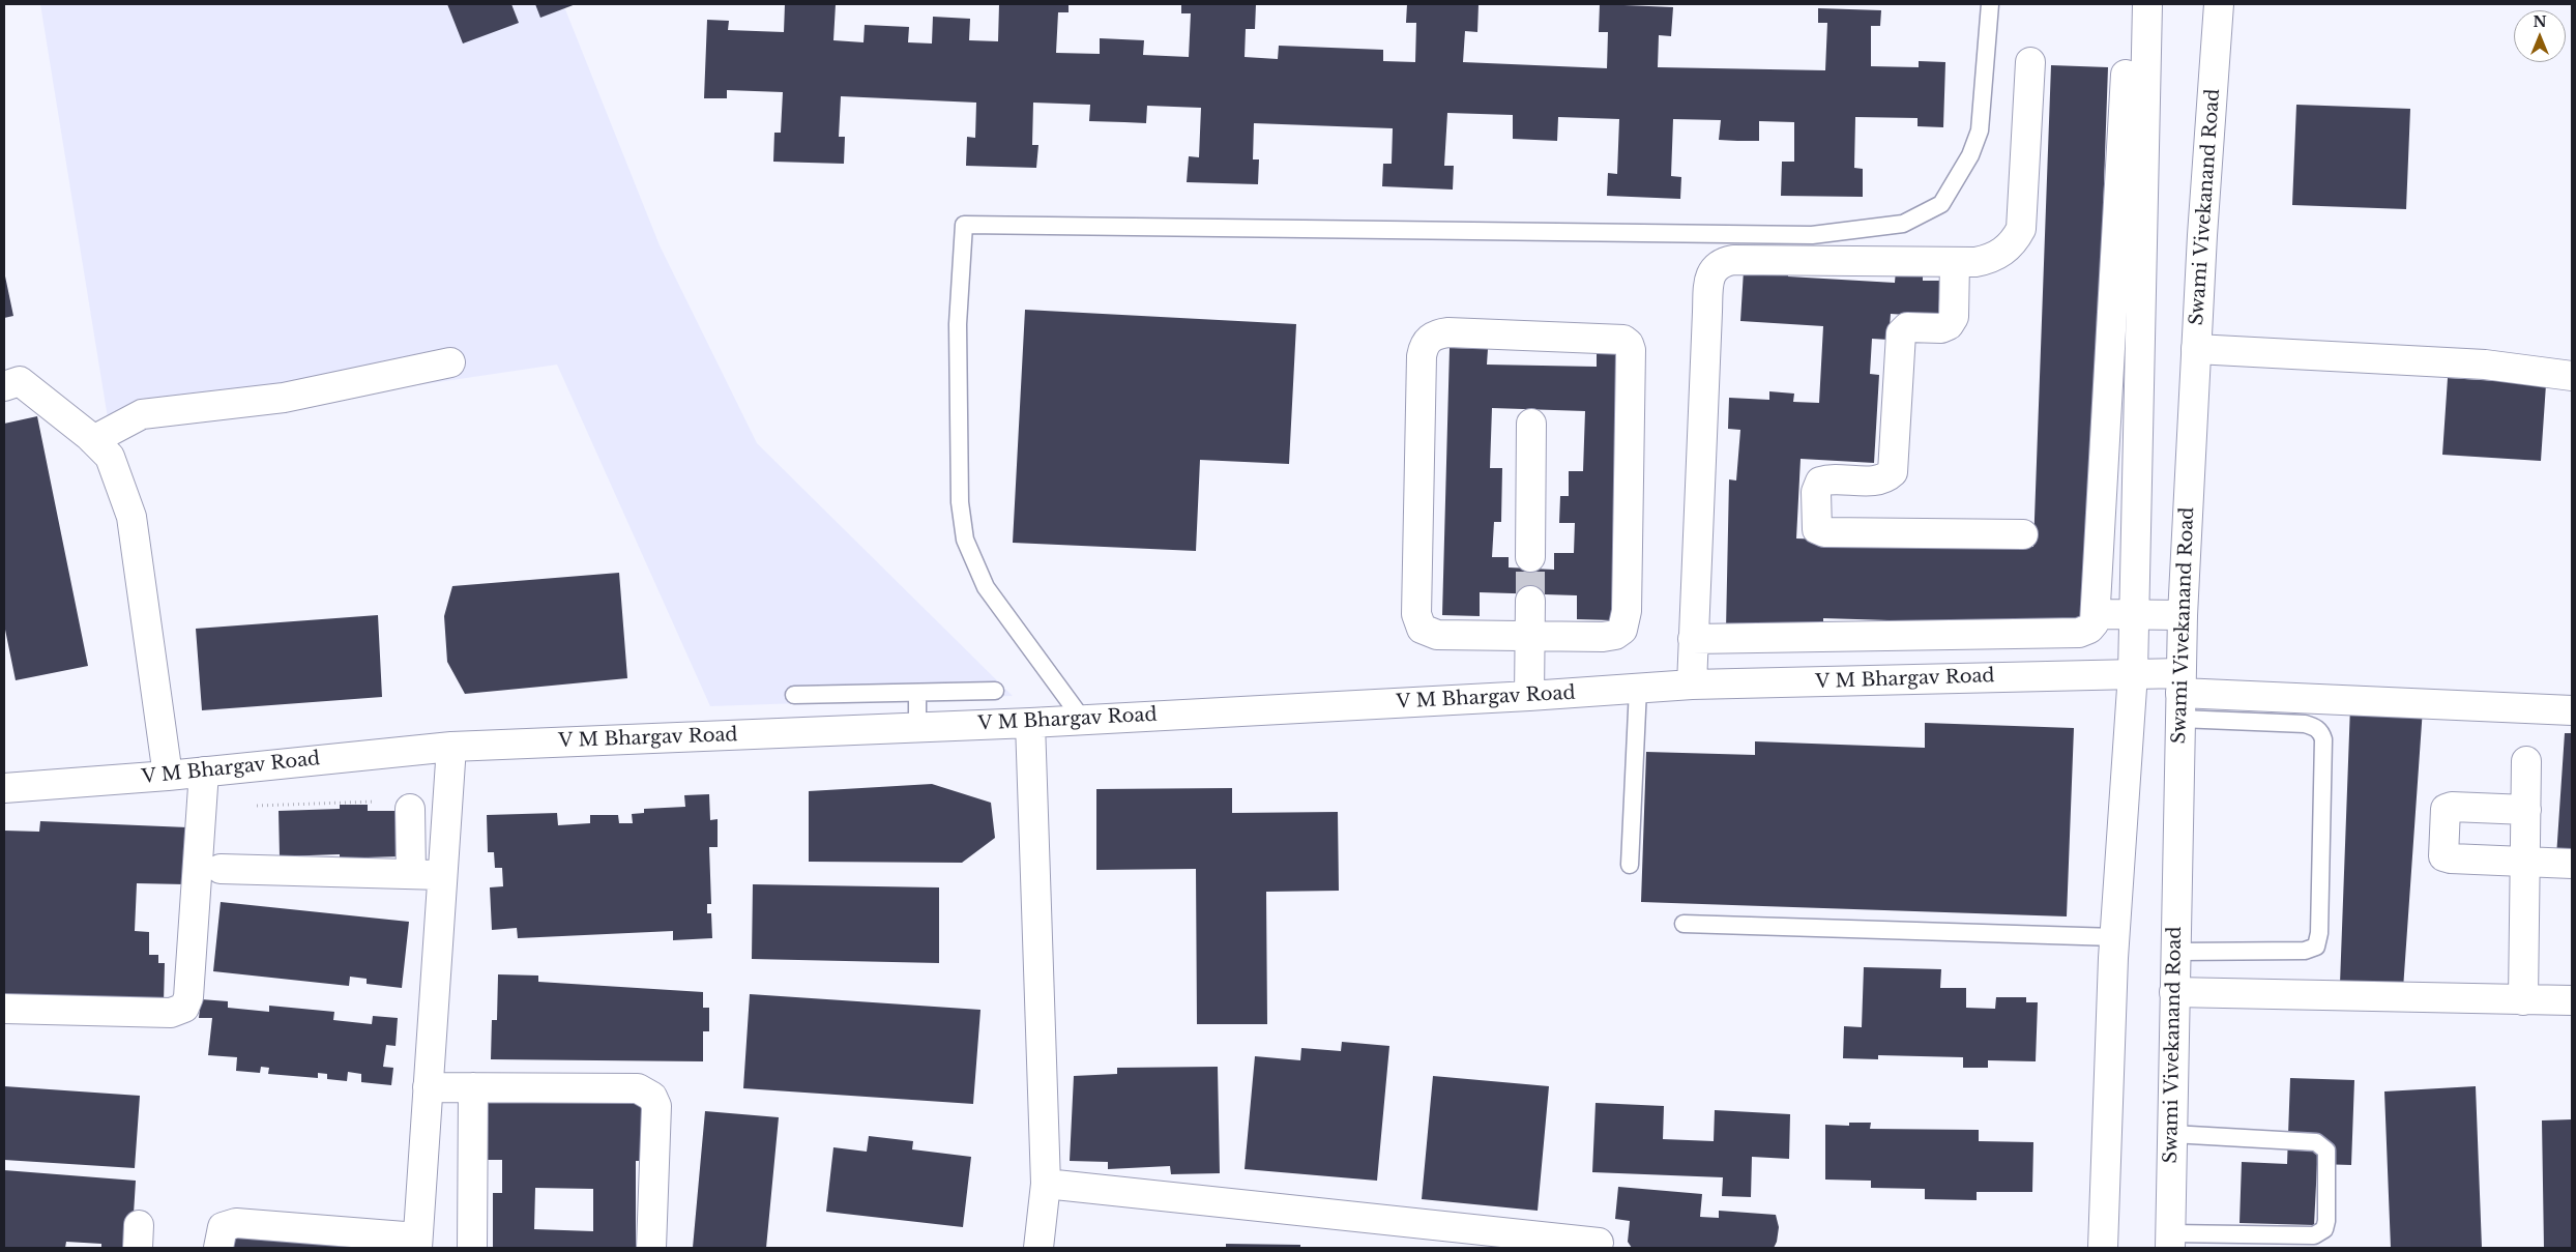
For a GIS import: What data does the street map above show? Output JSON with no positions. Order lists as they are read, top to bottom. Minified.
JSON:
{"streets":{"street":["Swami Vivekanand Road","V M Bhargav Road"]},"crossings":[["Swami Vivekanand Road","V M Bhargav Road"]],"north":"top"}
